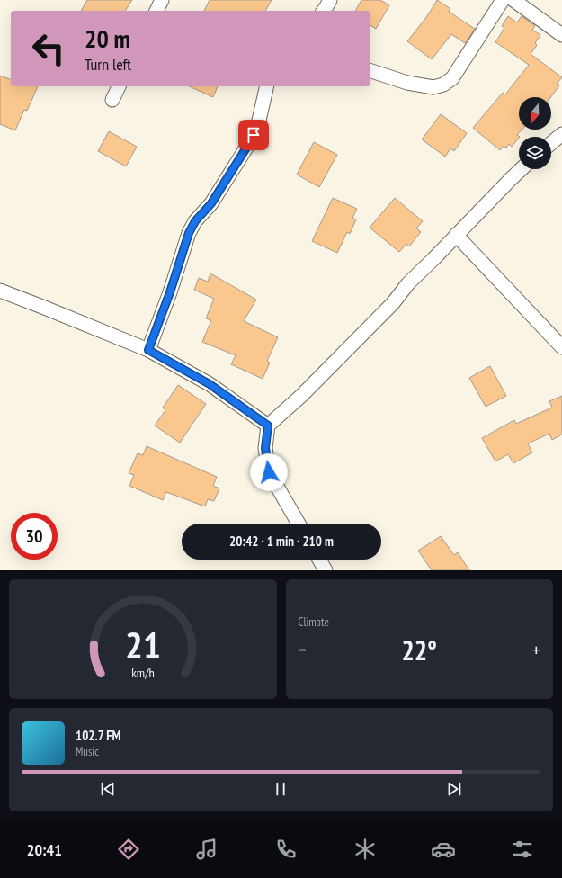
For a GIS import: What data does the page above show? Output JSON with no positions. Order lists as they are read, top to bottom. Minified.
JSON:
{"north":"bottom","page":{"turn":["20 m","Turn left"],"limit":"30","trip":"20:42 · 1 min · 210 m","tile":"Climate","heat":["−","22°","+"],"song":["102.7 FM","Music"],"tabs":"20:41","gauge":["21","km/h"]}}
